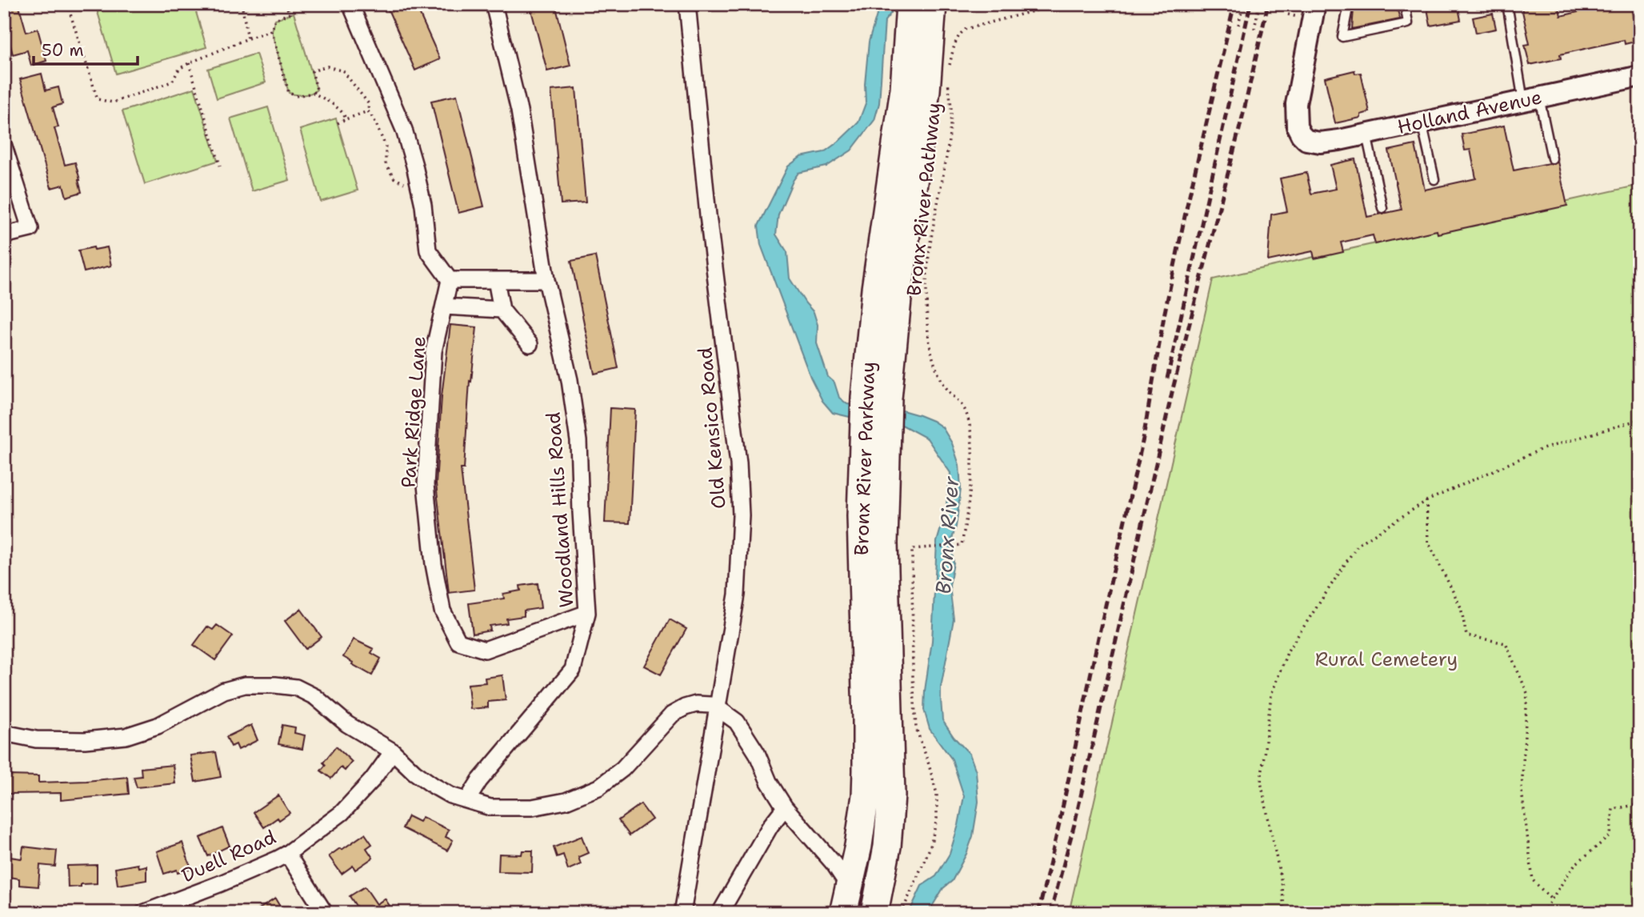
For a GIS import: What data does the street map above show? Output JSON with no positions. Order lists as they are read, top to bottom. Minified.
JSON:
{"streets":{"highway":["Bronx River Parkway"],"street":["Holland Avenue","Park Ridge Lane","Old Kensico Road","Woodland Hills Road","Duell Road"],"path":["Bronx River Pathway"]},"crossings":[["Park Ridge Lane","Woodland Hills Road"]],"water":["Bronx River"],"parks":["Rural Cemetery"],"scale_bar":"50 m"}
